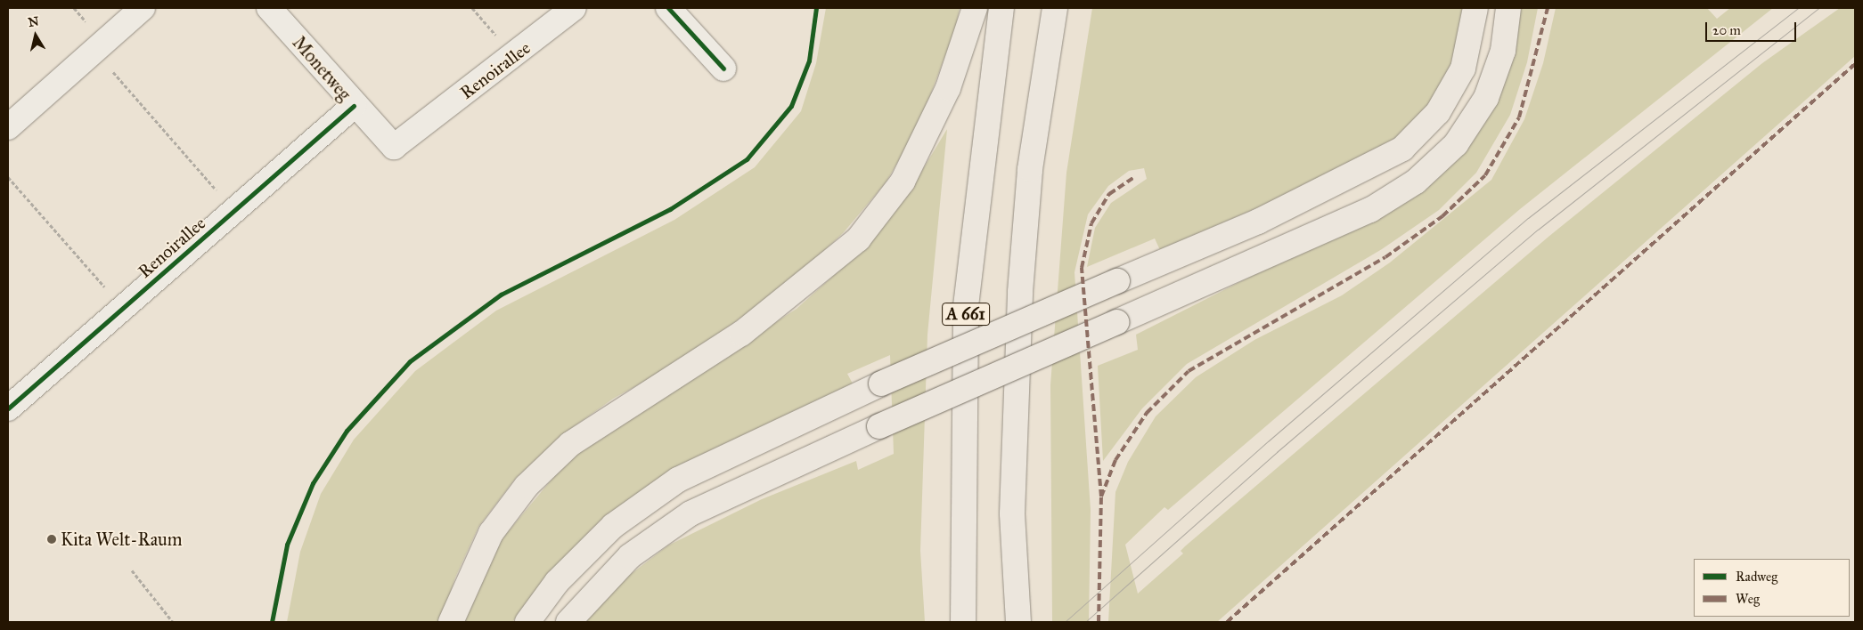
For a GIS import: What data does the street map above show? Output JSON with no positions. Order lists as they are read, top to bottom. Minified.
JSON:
{"streets":{"highway":["A 661"],"street":["Monetweg","Renoirallee"]},"crossings":[["Monetweg","Renoirallee"]],"places":["Kita Welt-Raum"],"legend":["Radweg","Weg"],"scale_bar":"20 m","north":"top"}
